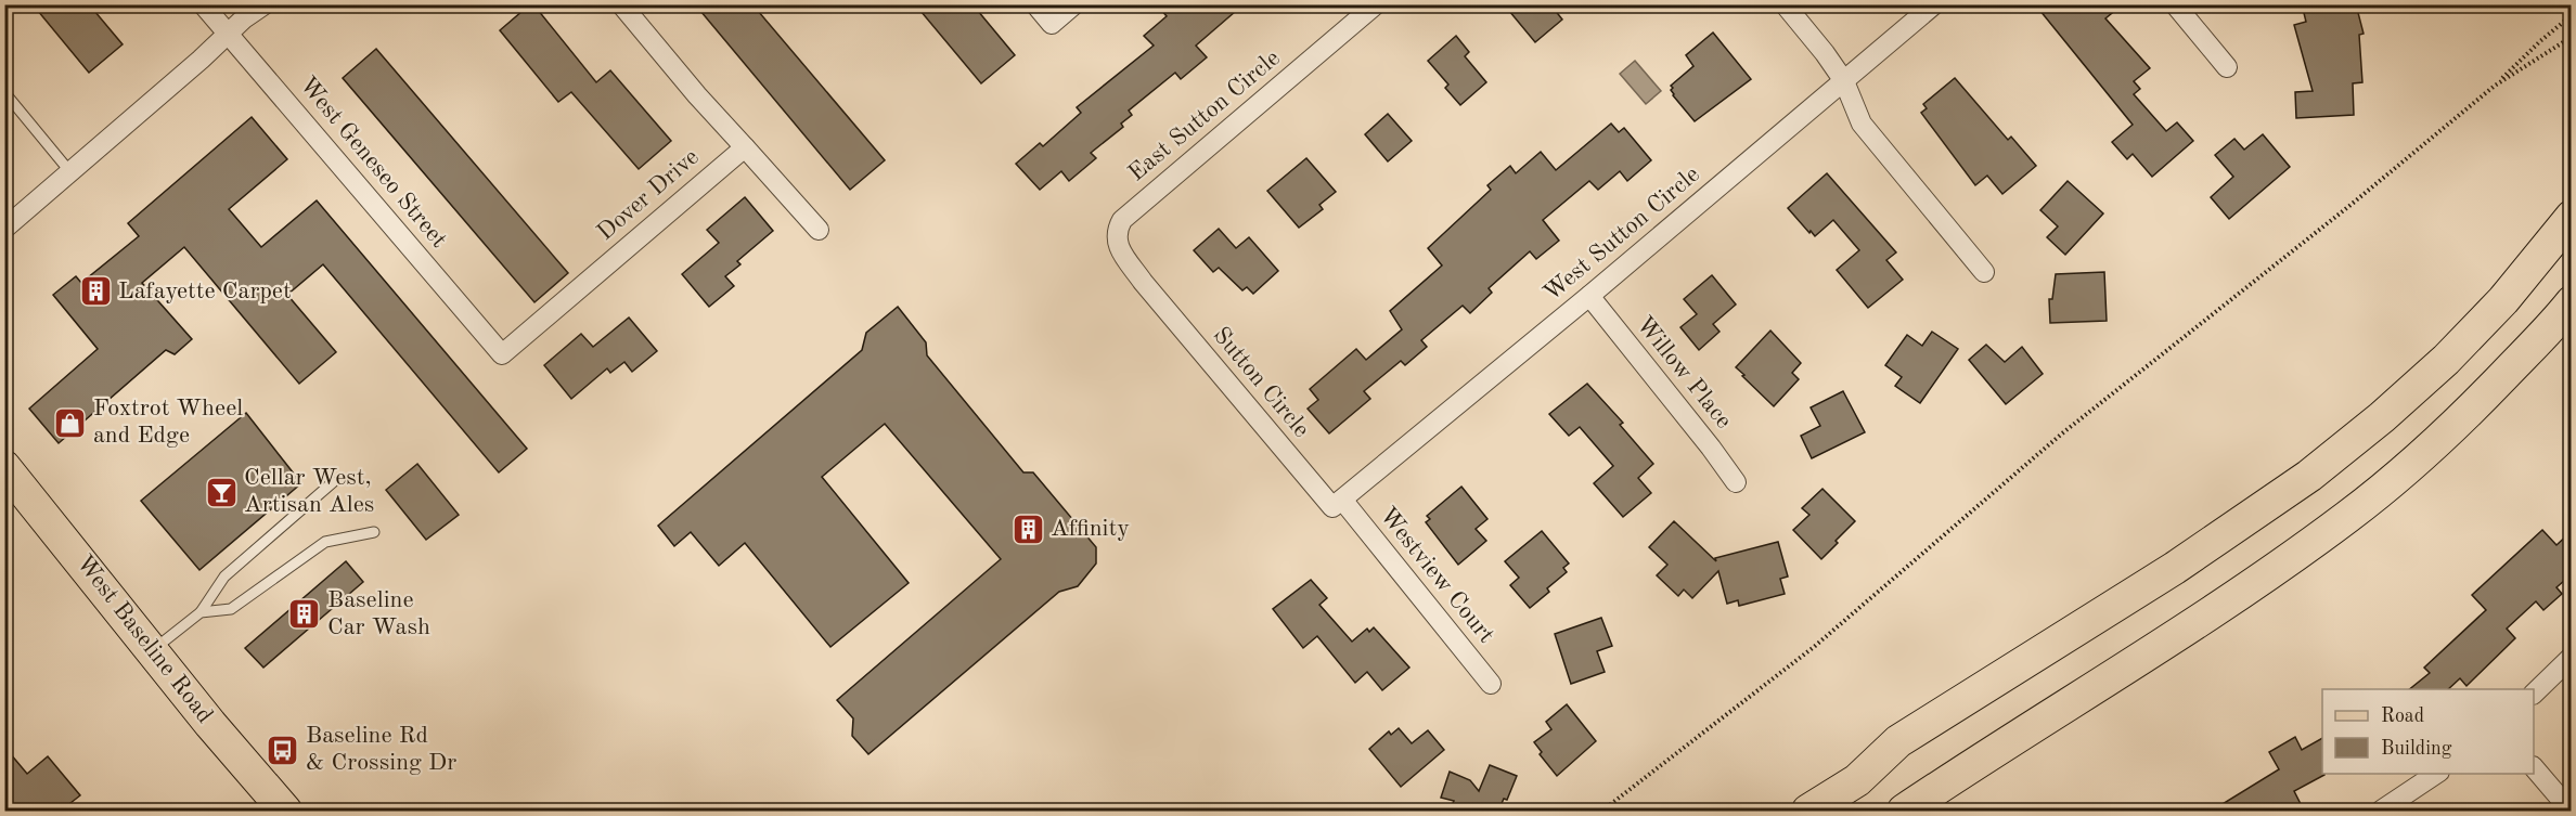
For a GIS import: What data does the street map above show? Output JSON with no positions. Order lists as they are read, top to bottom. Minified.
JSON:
{"streets":{"main road":["West Baseline Road"],"street":["East Sutton Circle","West Geneseo Street","Dover Drive","West Sutton Circle","Willow Place","Sutton Circle","Westview Court"]},"crossings":[["East Sutton Circle","Sutton Circle"],["West Geneseo Street","Dover Drive"],["West Sutton Circle","Willow Place"],["West Sutton Circle","Sutton Circle"],["West Sutton Circle","Westview Court"],["Sutton Circle","Westview Court"]],"places":{"building":["Lafayette Carpet","Affinity","Baseline Car Wash"],"shop":["Foxtrot Wheel and Edge"],"bar":["Cellar West, Artisan Ales"],"bus stop":["Baseline Rd & Crossing Dr"]},"legend":["Road","Building"]}
